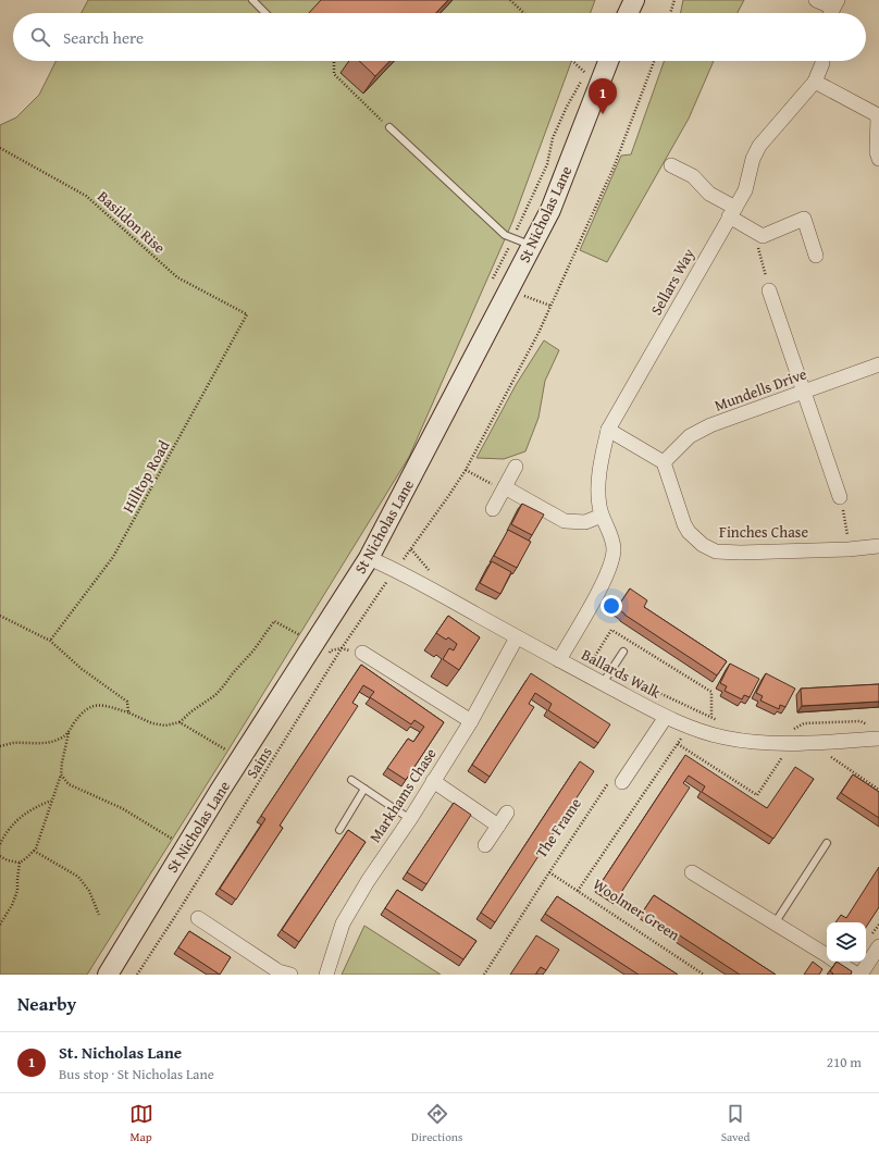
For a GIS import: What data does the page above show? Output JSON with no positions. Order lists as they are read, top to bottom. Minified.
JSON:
{"streets":{"main road":["St Nicholas Lane"],"street":["Sellars Way","Mundells Drive","Finches Chase","Ballards Walk","Markhams Chase"],"path":["Basildon Rise","Hilltop Road","Sains","The Frame","Woolmer Green"]},"crossings":[["St Nicholas Lane","Ballards Walk"],["Basildon Rise","Hilltop Road"],["Sellars Way","Ballards Walk"],["Mundells Drive","Finches Chase"],["Ballards Walk","Markhams Chase"],["The Frame","Woolmer Green"]],"page":{"search":"Search here","pins":"1","heading":"Nearby","list":[{"mark":"1","name":"St. Nicholas Lane","note":"Bus stop · St Nicholas Lane","value":"210 m"}],"nav":["Map","Directions","Saved"]}}
